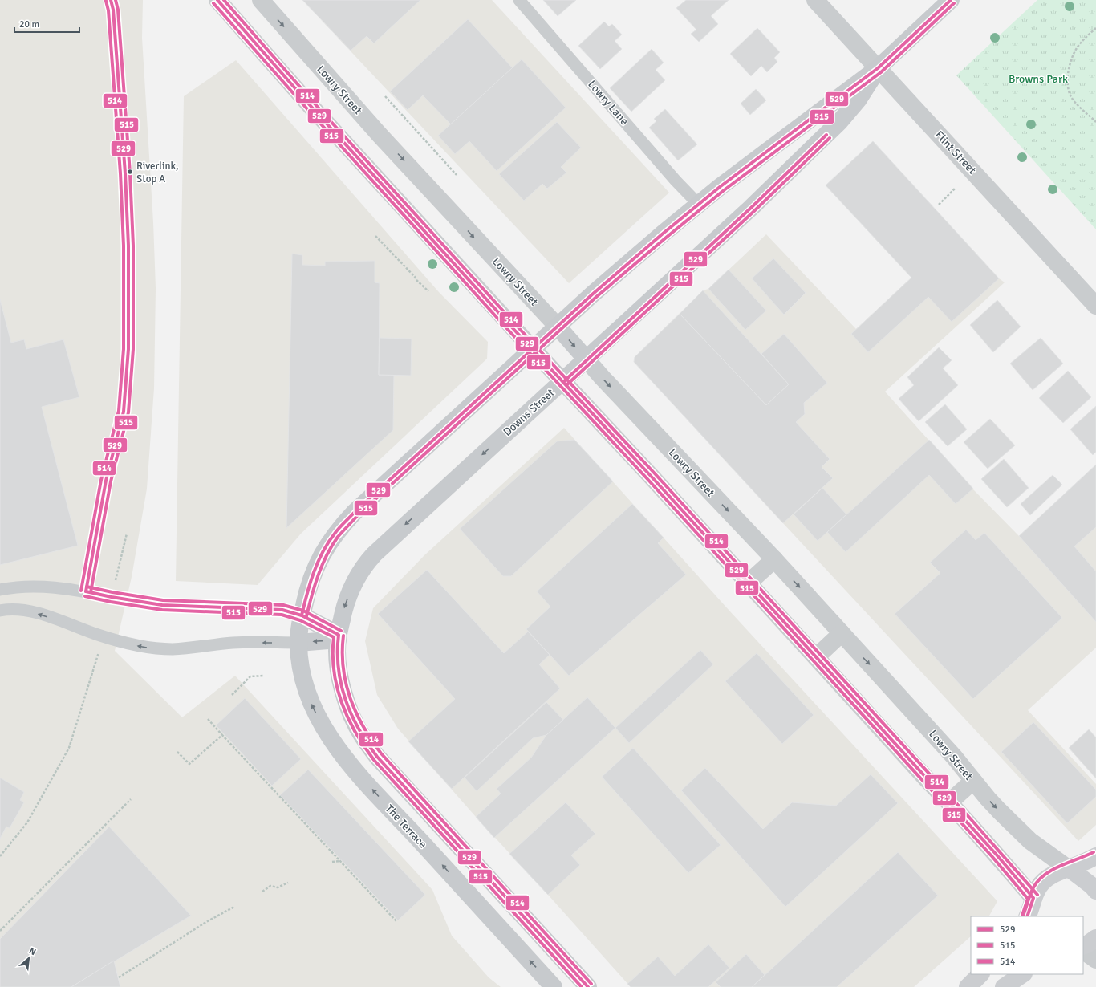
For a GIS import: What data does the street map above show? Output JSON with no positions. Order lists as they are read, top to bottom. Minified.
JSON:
{"streets":{"main road":["Lowry Street","Downs Street","The Terrace"],"street":["Flint Street"],"lane":["Lowry Lane"]},"crossings":[["Lowry Street","Downs Street"],["Lowry Lane","Downs Street"],["Flint Street","Downs Street"],["Downs Street","The Terrace"]],"parks":["Browns Park"],"places":["Riverlink, Stop A"],"lines":["transit line 529","transit line 515","transit line 514"],"legend":["529","515","514"],"scale_bar":"20 m","north":"top right"}
